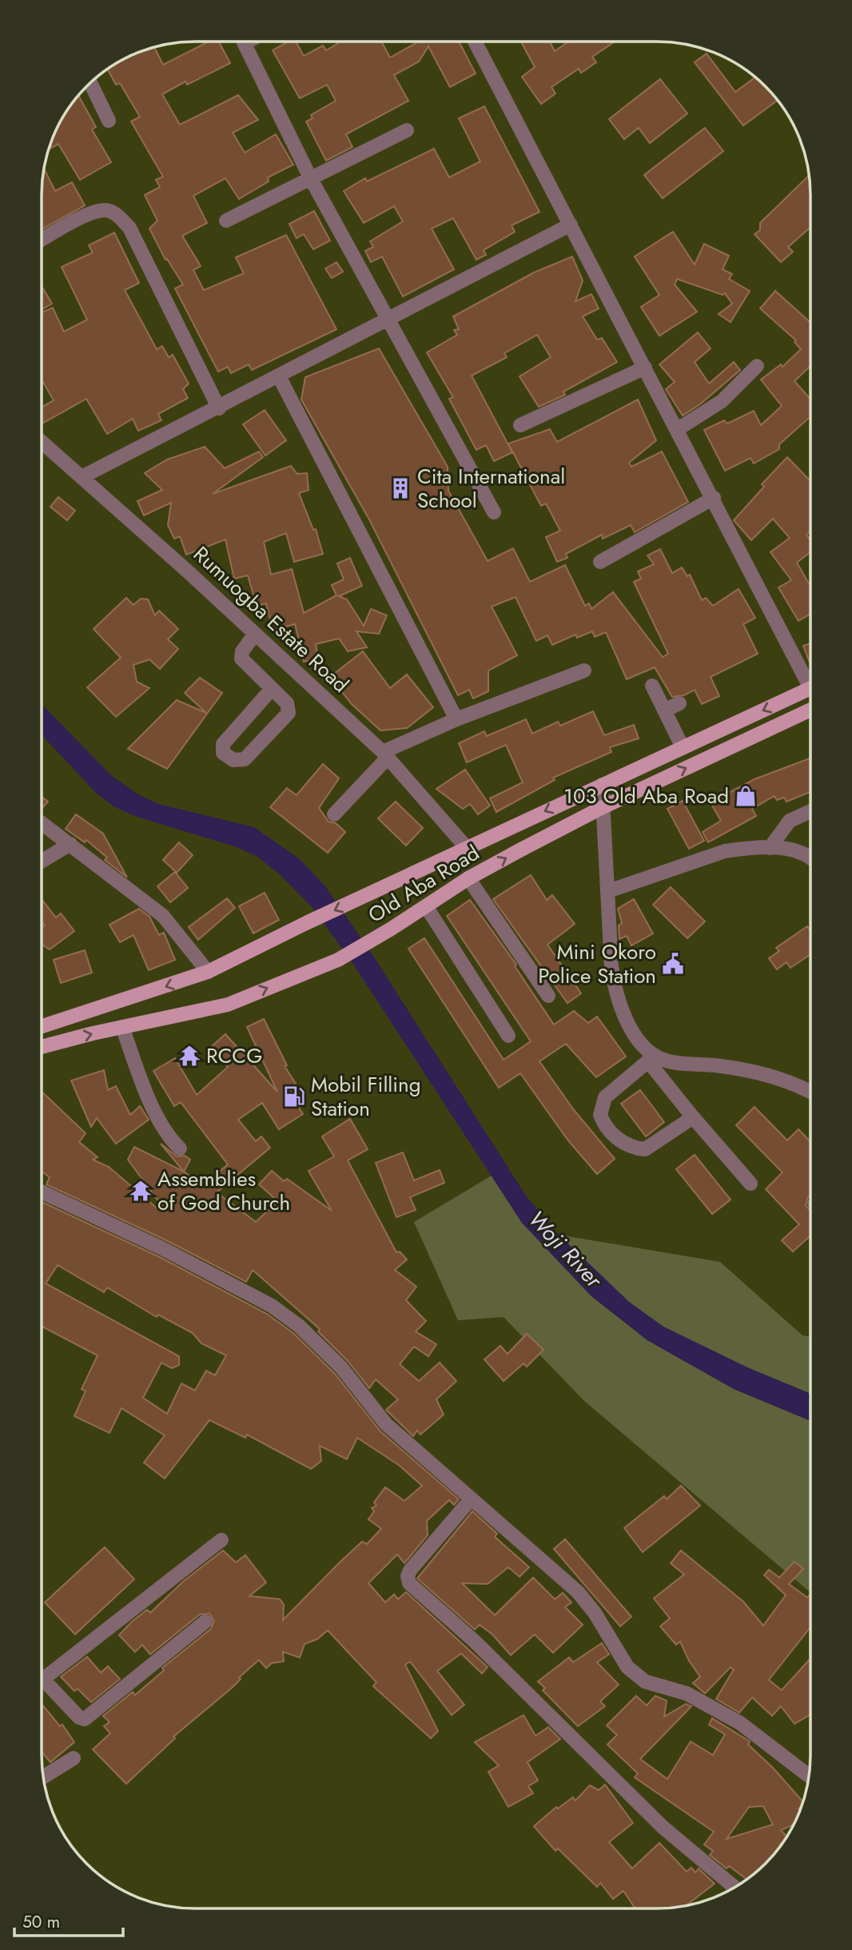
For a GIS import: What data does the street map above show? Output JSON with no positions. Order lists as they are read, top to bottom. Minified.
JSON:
{"streets":{"main road":["Old Aba Road"],"street":["Rumuogba Estate Road"]},"crossings":[["Rumuogba Estate Road","Old Aba Road"]],"water":["Woji River"],"places":{"building":["Cita International School"],"shop":["103 Old Aba Road"],"public building":["Mini Okoro Police Station"],"temple":["RCCG","Assemblies of God Church"],"fuel station":["Mobil Filling Station"]},"scale_bar":"50 m"}
